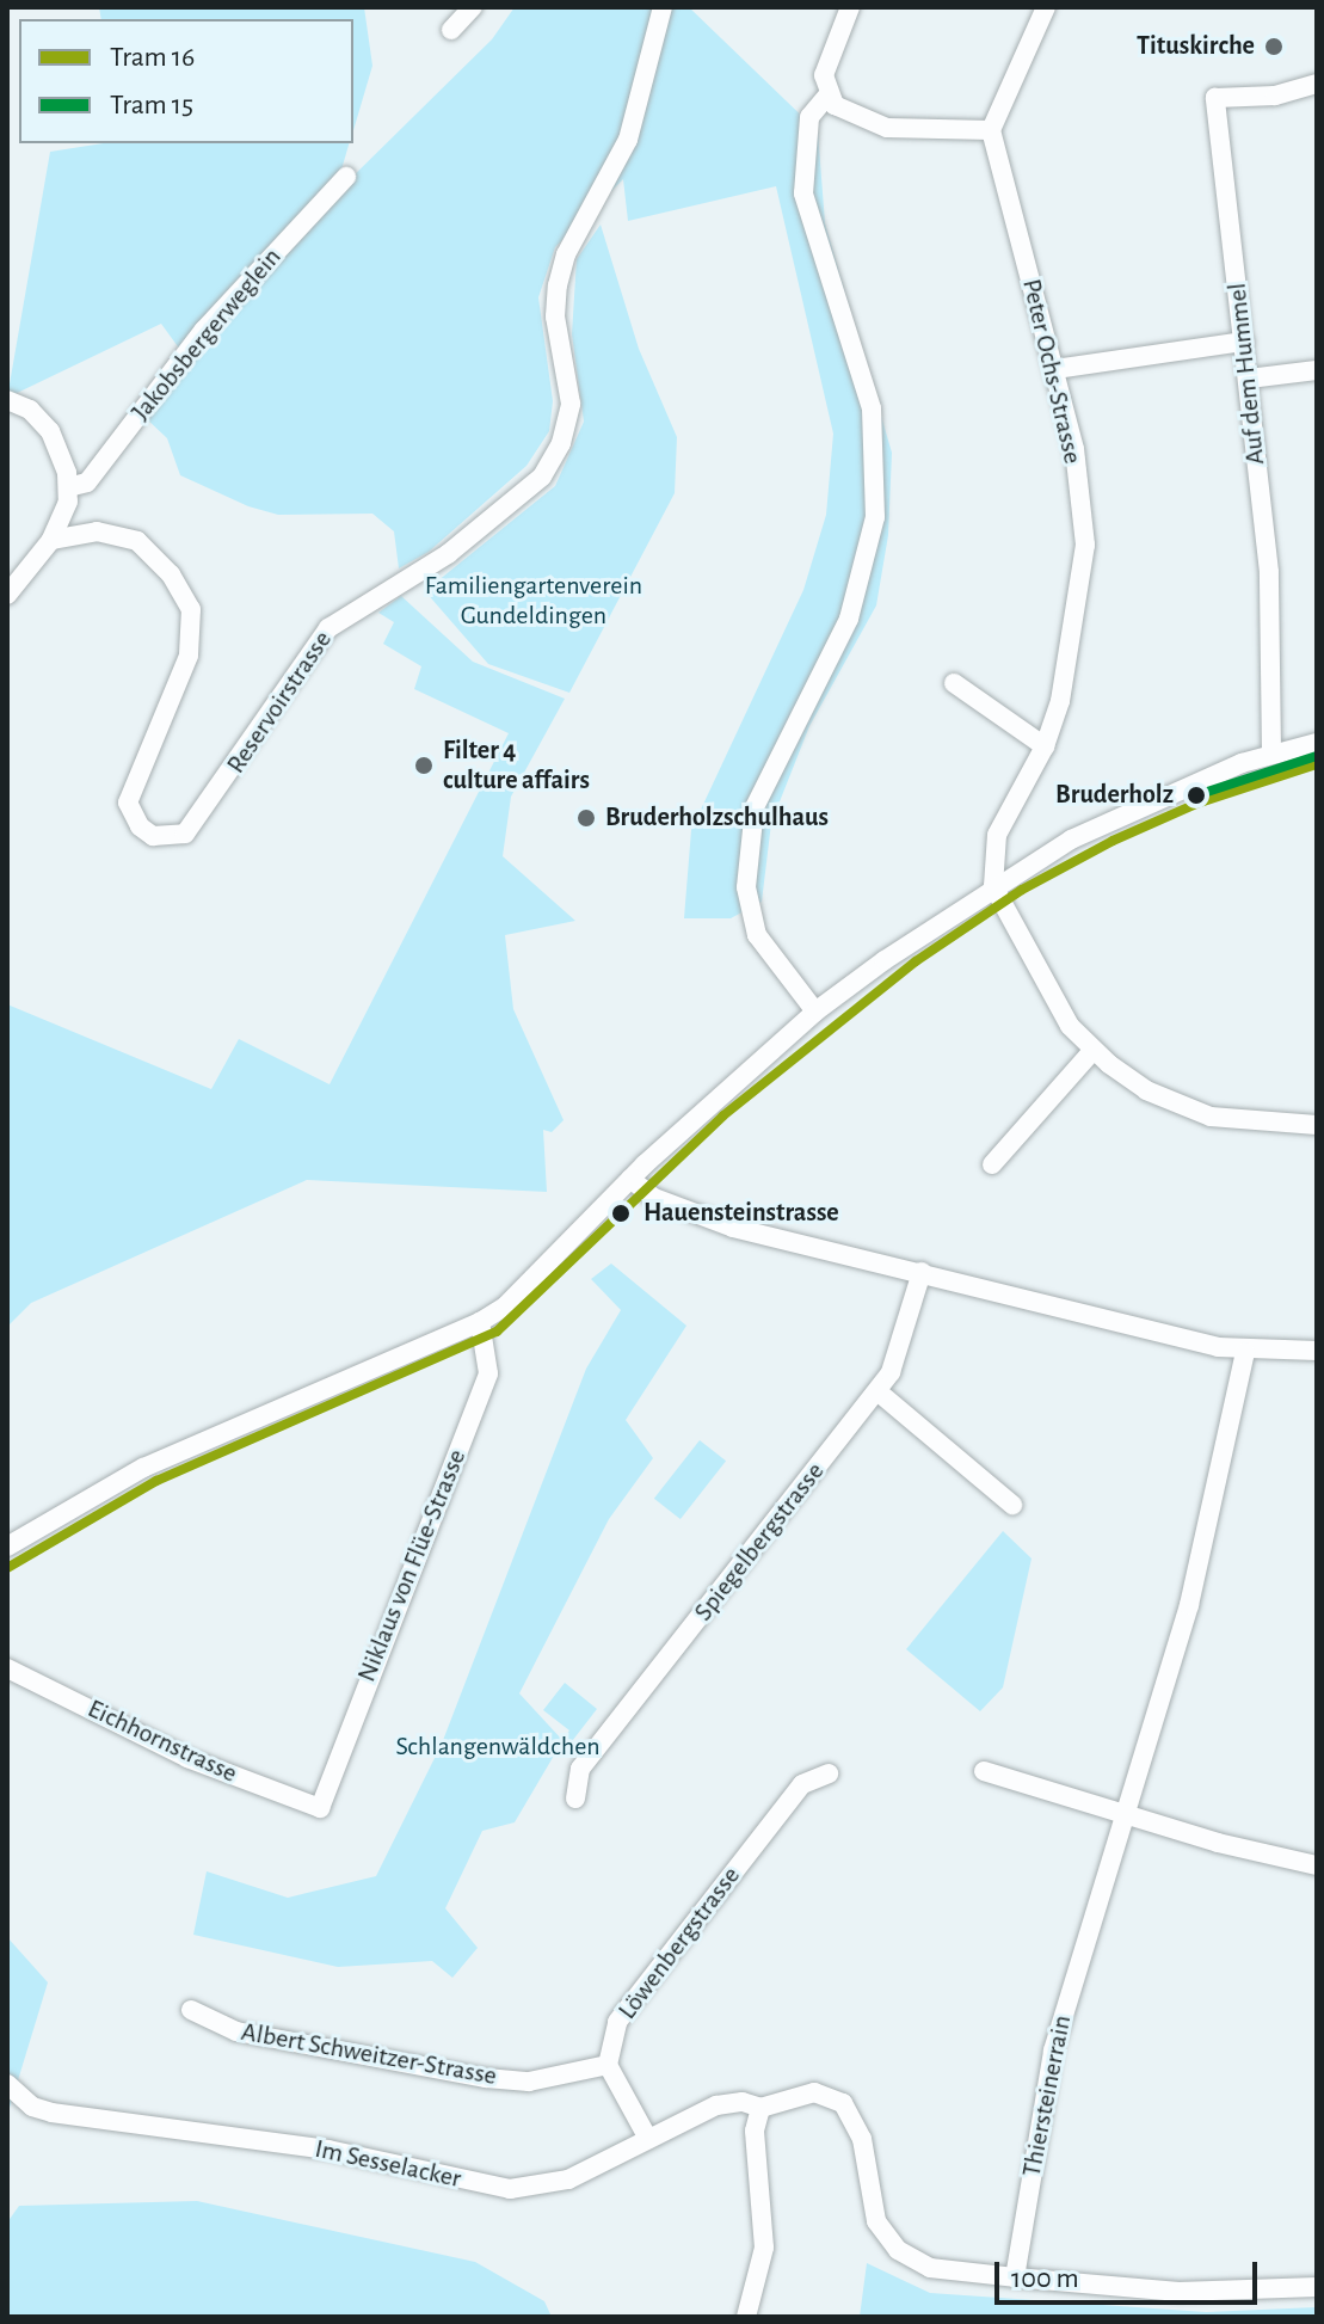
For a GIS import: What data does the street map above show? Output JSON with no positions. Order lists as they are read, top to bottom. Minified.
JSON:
{"streets":{"street":["Jakobsbergerweglein","Peter Ochs-Strasse","Auf dem Hummel","Reservoirstrasse","Spiegelbergstrasse","Niklaus von Flüe-Strasse","Eichhornstrasse","Löwenbergstrasse","Albert Schweitzer-Strasse","Thiersteinerrain","Im Sesselacker"]},"crossings":[["Niklaus von Flüe-Strasse","Eichhornstrasse"],["Löwenbergstrasse","Albert Schweitzer-Strasse"]],"parks":["Familiengartenverein Gundeldingen","Schlangenwäldchen"],"places":["Tituskirche","Filter 4 culture affairs","Bruderholz","Bruderholzschulhaus","Hauensteinstrasse"],"lines":["tram line 15","tram line 16"],"legend":["Tram 16","Tram 15"],"scale_bar":"100 m"}
